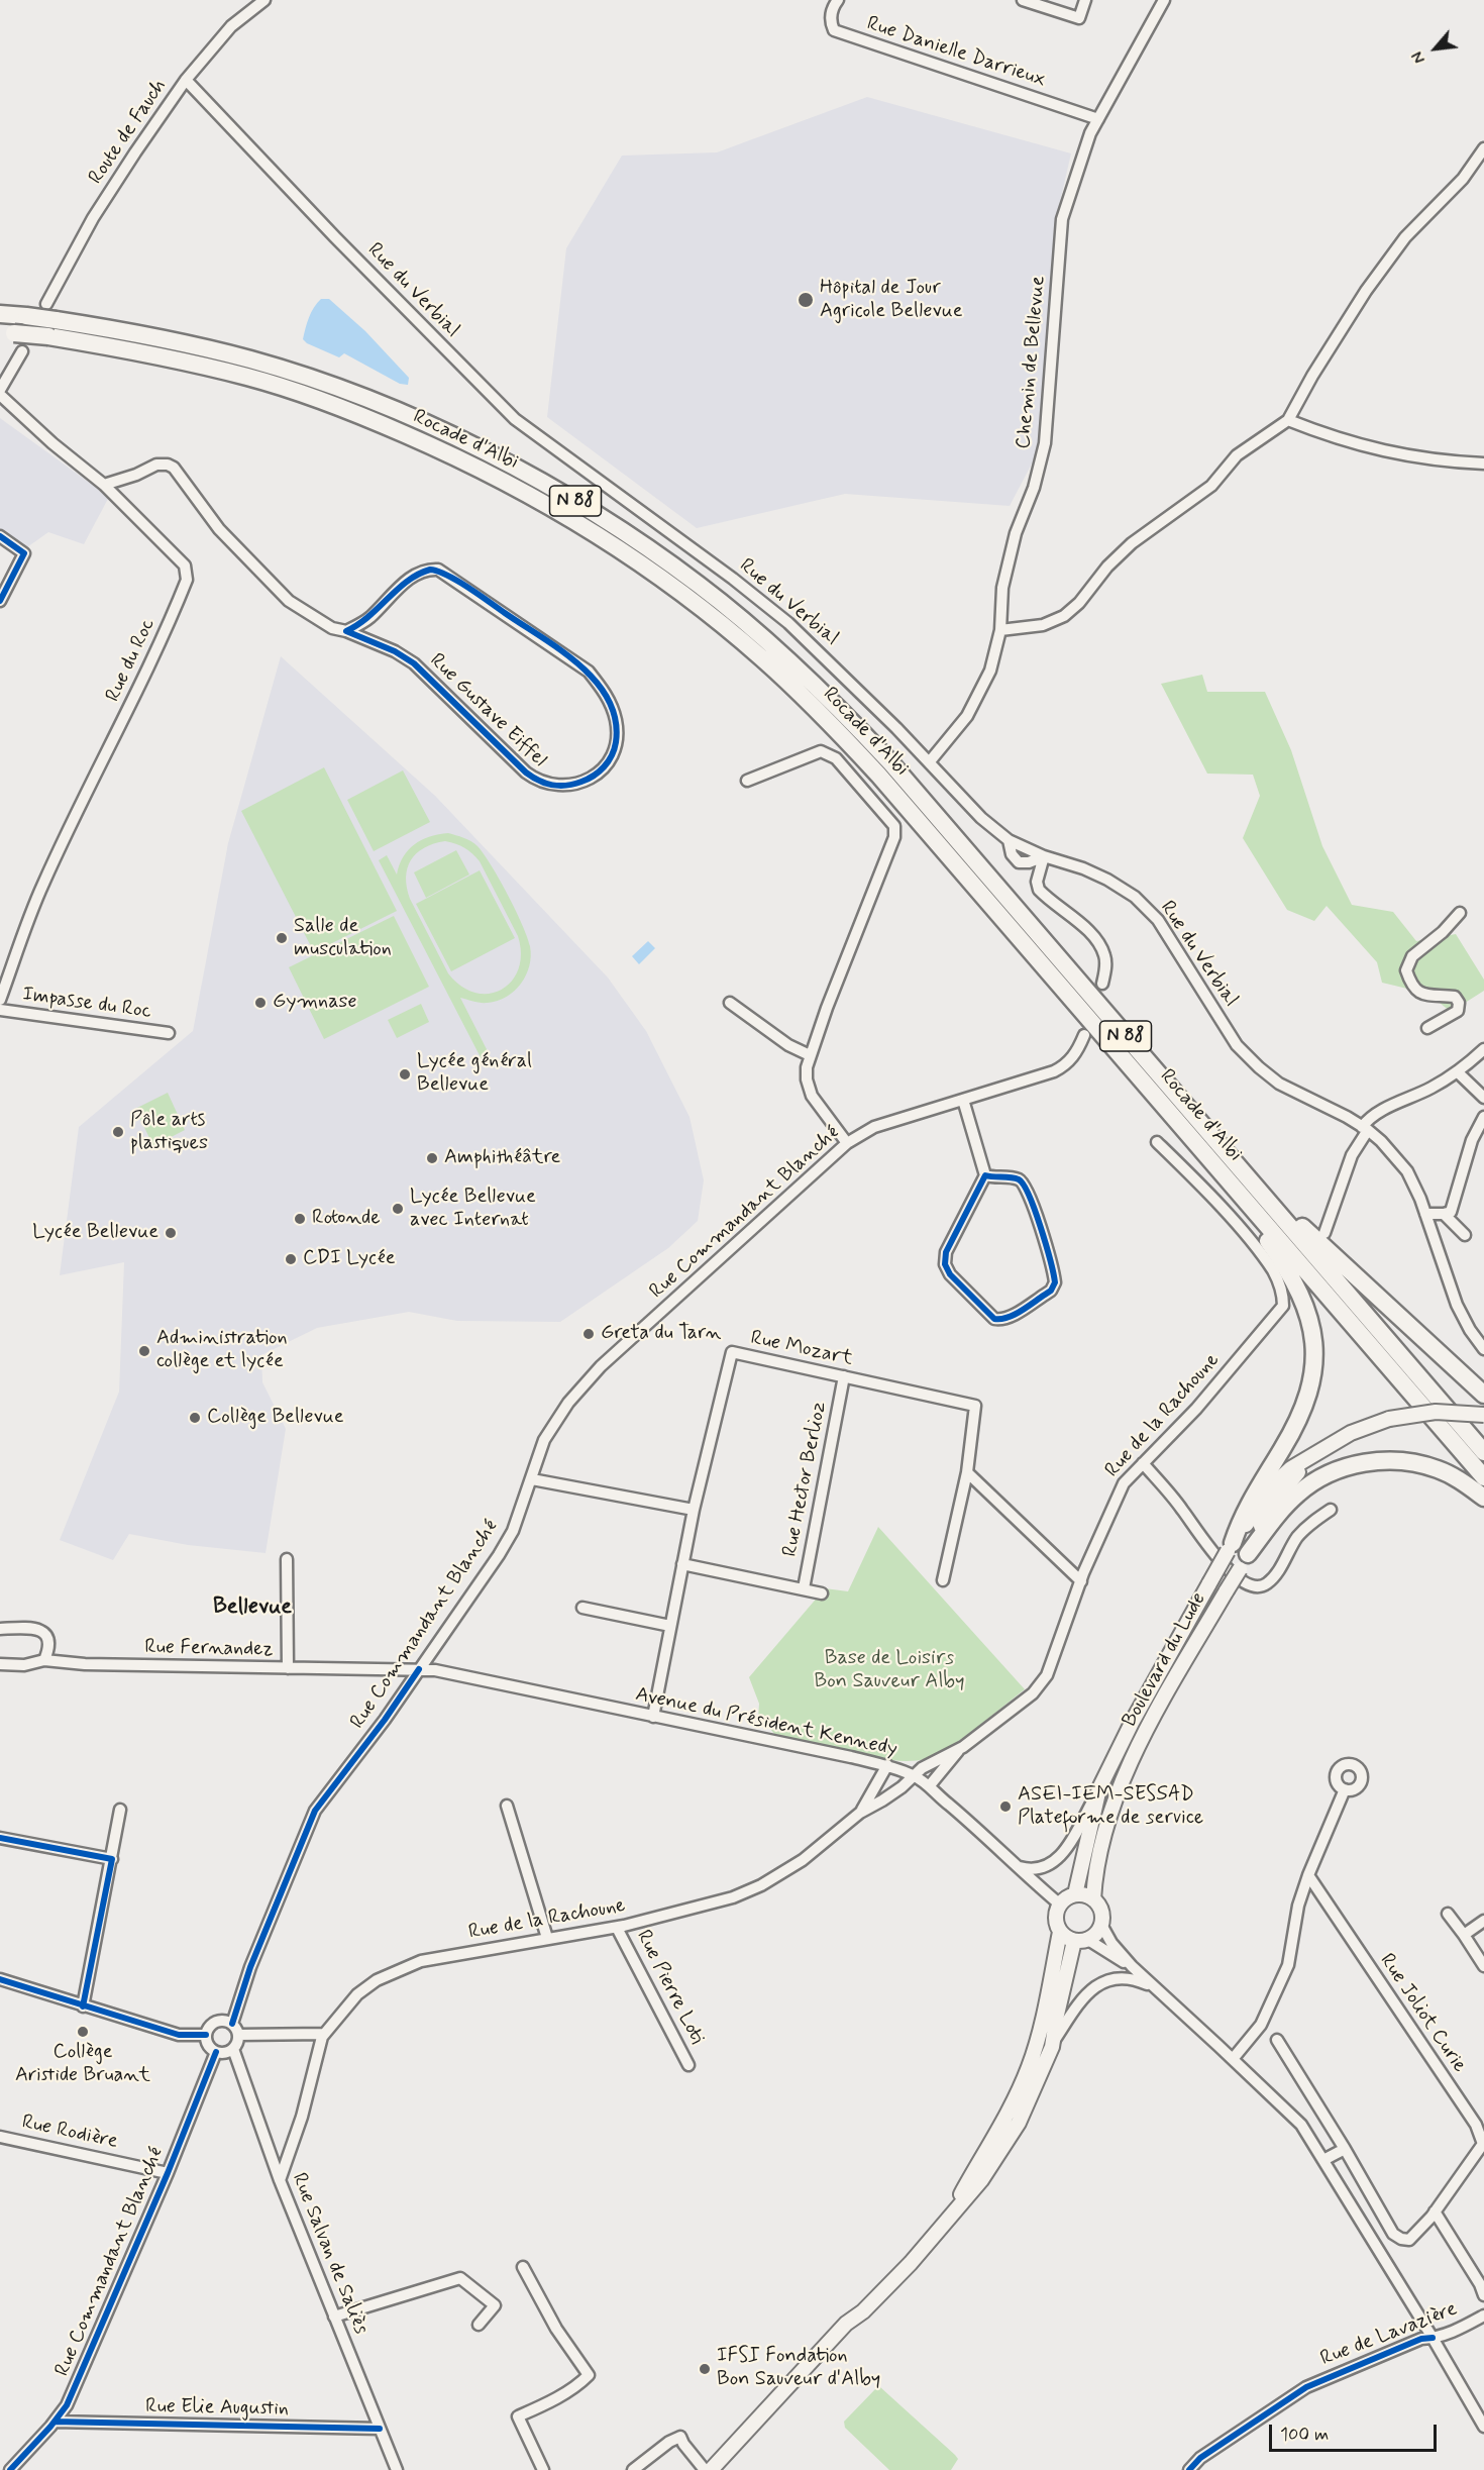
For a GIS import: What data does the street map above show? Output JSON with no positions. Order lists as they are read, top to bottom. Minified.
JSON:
{"streets":{"highway":["Rocade d'Albi","N 88"],"main road":["Boulevard du Lude"],"street":["Rue Danielle Darrieux","Route de Fauch","Rue du Verbial","Chemin de Bellevue","Rue du Roc","Rue Gustave Eiffel","Impasse du Roc","Rue Commandant Blanché","Rue Mozart","Rue de la Rachoune","Rue Hector Berlioz","Rue Fernandez","Avenue du Président Kennedy","Rue Pierre Loti","Rue Joliot Curie","Rue Rodière","Rue Salvan de Saliès","Rue de Lavazière","Rue Elie Augustin"]},"crossings":[["Rue Danielle Darrieux","Chemin de Bellevue"],["Route de Fauch","Rue du Verbial"],["Rue du Verbial","Chemin de Bellevue"],["Rue du Roc","Rue Gustave Eiffel"],["Rue Commandant Blanché","Rue Fernandez"],["Rue Commandant Blanché","Avenue du Président Kennedy"],["Rue Commandant Blanché","Rue Rodière"],["Rue Commandant Blanché","Rue Salvan de Saliès"],["Rue Commandant Blanché","Rue Elie Augustin"],["Rue Mozart","Rue Hector Berlioz"],["Rue de la Rachoune","Avenue du Président Kennedy"],["Rue de la Rachoune","Rue Pierre Loti"],["Rue Fernandez","Avenue du Président Kennedy"],["Boulevard du Lude","Avenue du Président Kennedy"],["Rue Salvan de Saliès","Rue Elie Augustin"]],"districts":["Bellevue"],"parks":["Base de Loisirs Bon Sauveur Alby"],"places":["Hôpital de Jour Agricole Bellevue","Salle de musculation","Gymnase","Lycée général Bellevue","Pôle arts plastiques","Amphithéâtre","Lycée Bellevue avec Internat","Rotonde","Lycée Bellevue","CDI Lycée","Greta du Tarn","Administration collège et lycée","Collège Bellevue","ASEI-IEM-SESSAD Plateforme de service","Collège Aristide Bruant","IFSI Fondation Bon Sauveur d'Alby"],"scale_bar":"100 m","north":"bottom left"}
